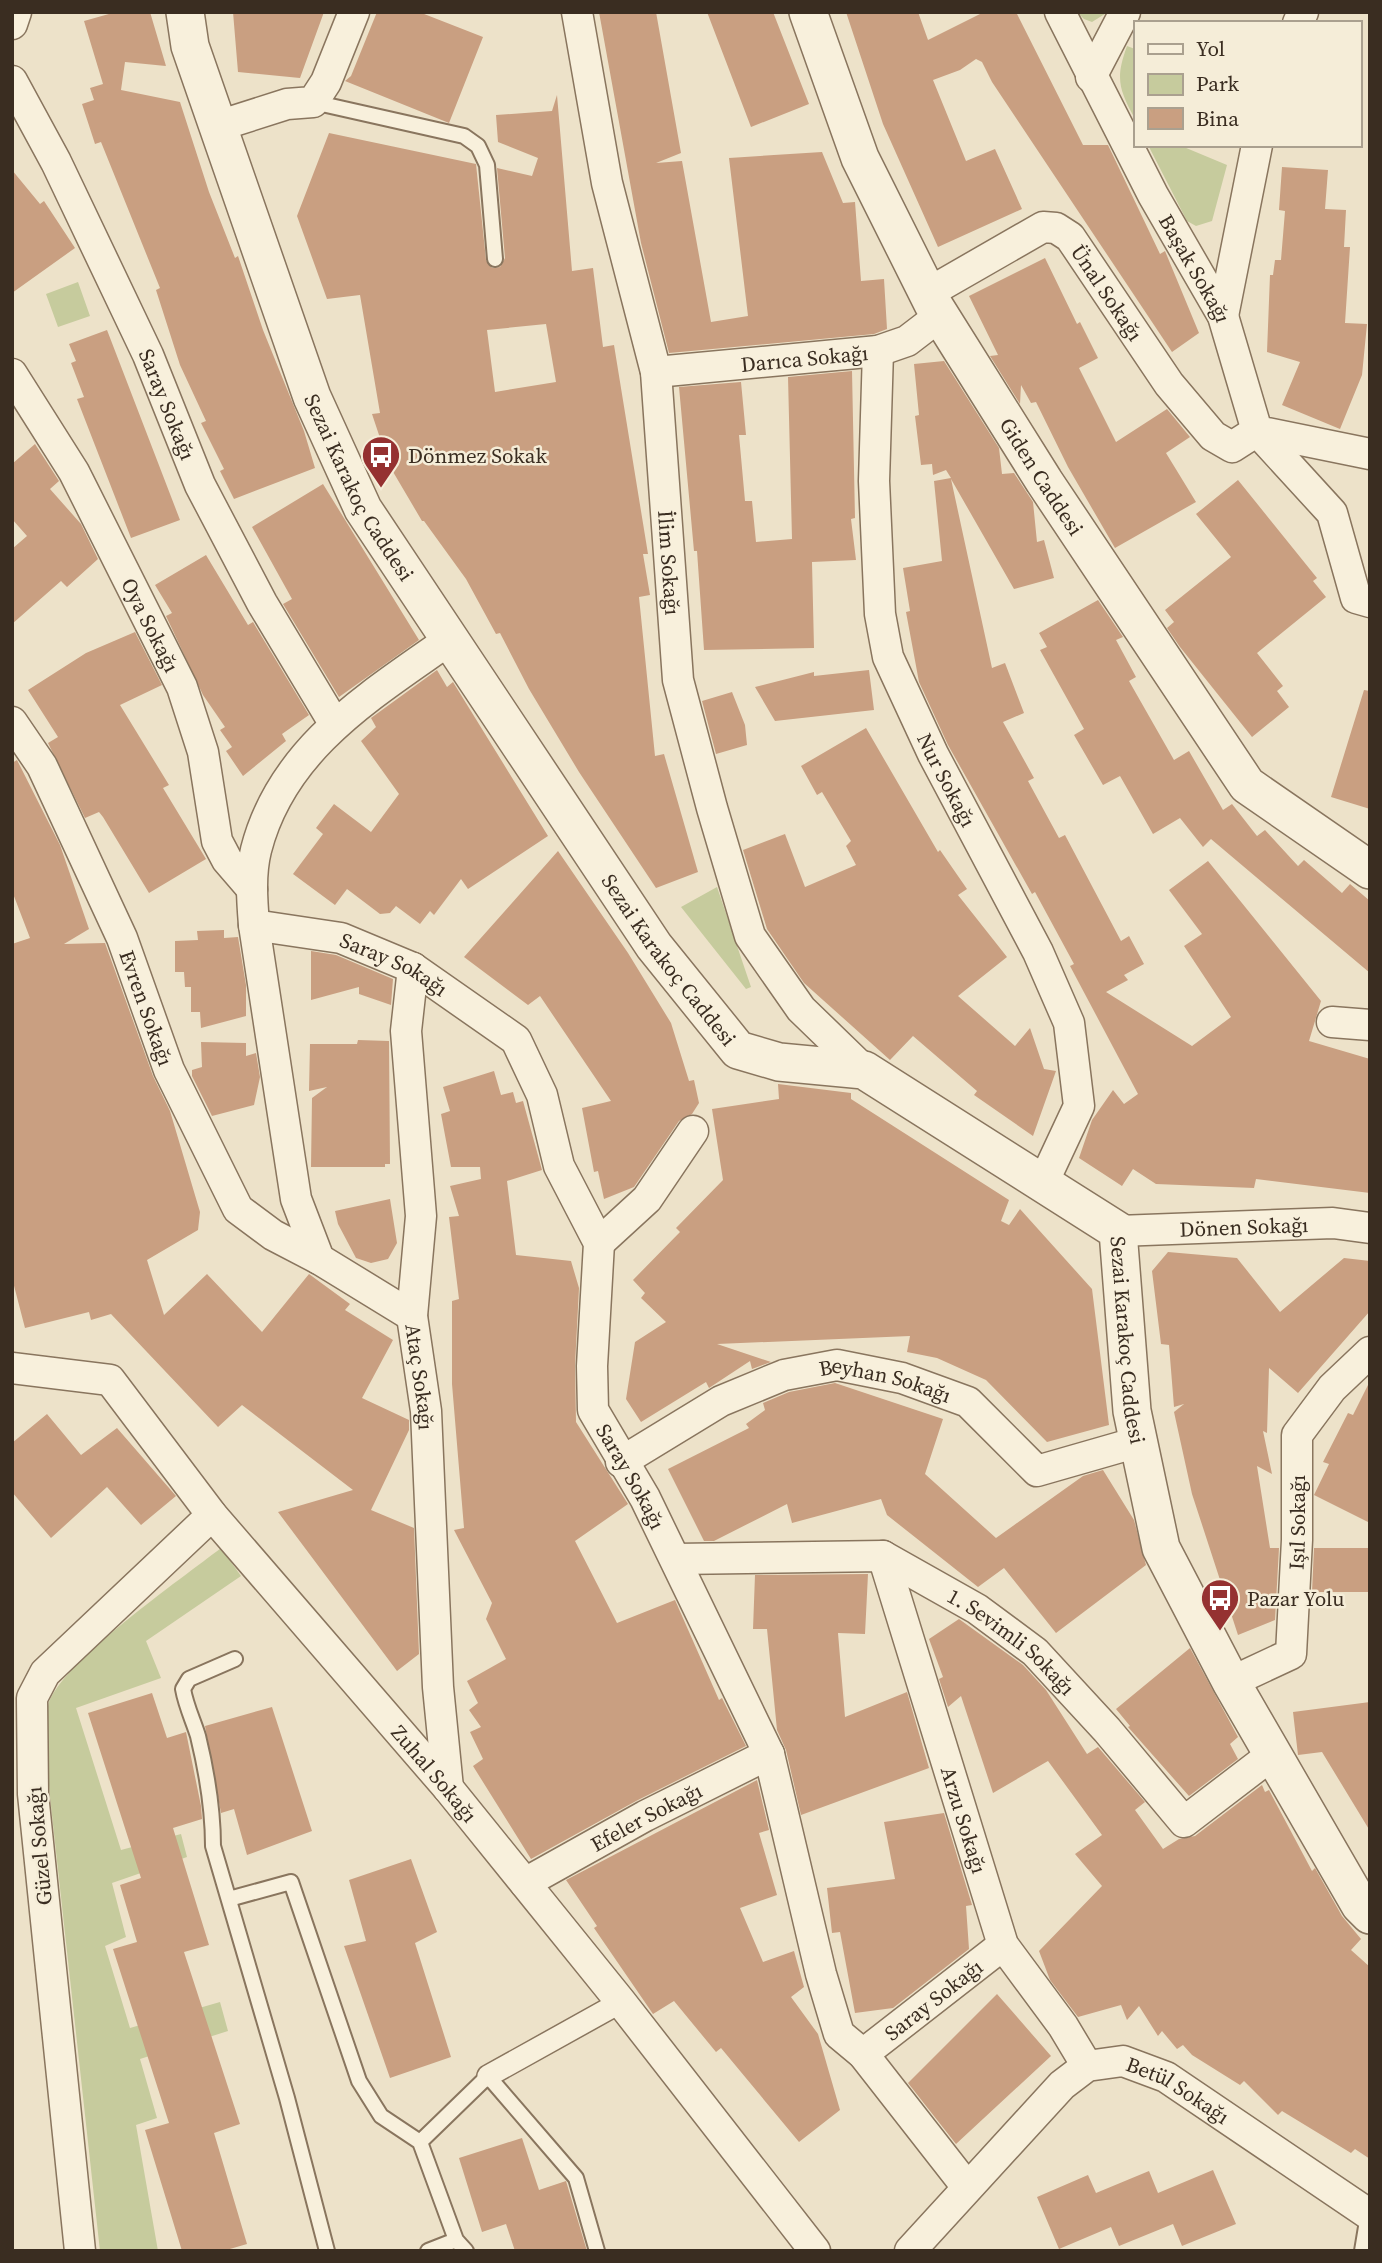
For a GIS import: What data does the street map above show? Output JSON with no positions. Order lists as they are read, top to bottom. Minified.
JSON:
{"streets":{"street":["Başak Sokağı","Ünal Sokağı","Darıca Sokağı","Saray Sokağı","Giden Caddesi","Sezai Karakoç Caddesi","İlim Sokağı","Oya Sokağı","Nur Sokağı","Evren Sokağı","Dönen Sokağı","Ataç Sokağı","Beyhan Sokağı","Işıl Sokağı","1. Sevimli Sokağı","Zuhal Sokağı","Efeler Sokağı","Arzu Sokağı","Güzel Sokağı","Betül Sokağı"]},"crossings":[["Başak Sokağı","Ünal Sokağı"],["Ünal Sokağı","Darıca Sokağı"],["Ünal Sokağı","Giden Caddesi"],["Darıca Sokağı","Giden Caddesi"],["Darıca Sokağı","İlim Sokağı"],["Darıca Sokağı","Nur Sokağı"],["Saray Sokağı","Ataç Sokağı"],["Saray Sokağı","Beyhan Sokağı"],["Saray Sokağı","1. Sevimli Sokağı"],["Saray Sokağı","Efeler Sokağı"],["Saray Sokağı","Arzu Sokağı"],["Sezai Karakoç Caddesi","İlim Sokağı"],["Sezai Karakoç Caddesi","Nur Sokağı"],["Sezai Karakoç Caddesi","Dönen Sokağı"],["Sezai Karakoç Caddesi","Beyhan Sokağı"],["Sezai Karakoç Caddesi","Işıl Sokağı"],["Sezai Karakoç Caddesi","1. Sevimli Sokağı"],["Ataç Sokağı","Zuhal Sokağı"],["1. Sevimli Sokağı","Arzu Sokağı"],["Zuhal Sokağı","Efeler Sokağı"],["Zuhal Sokağı","Güzel Sokağı"],["Arzu Sokağı","Betül Sokağı"]],"places":{"bus stop":["Dönmez Sokak","Pazar Yolu"]},"legend":["Yol","Park","Bina"]}
